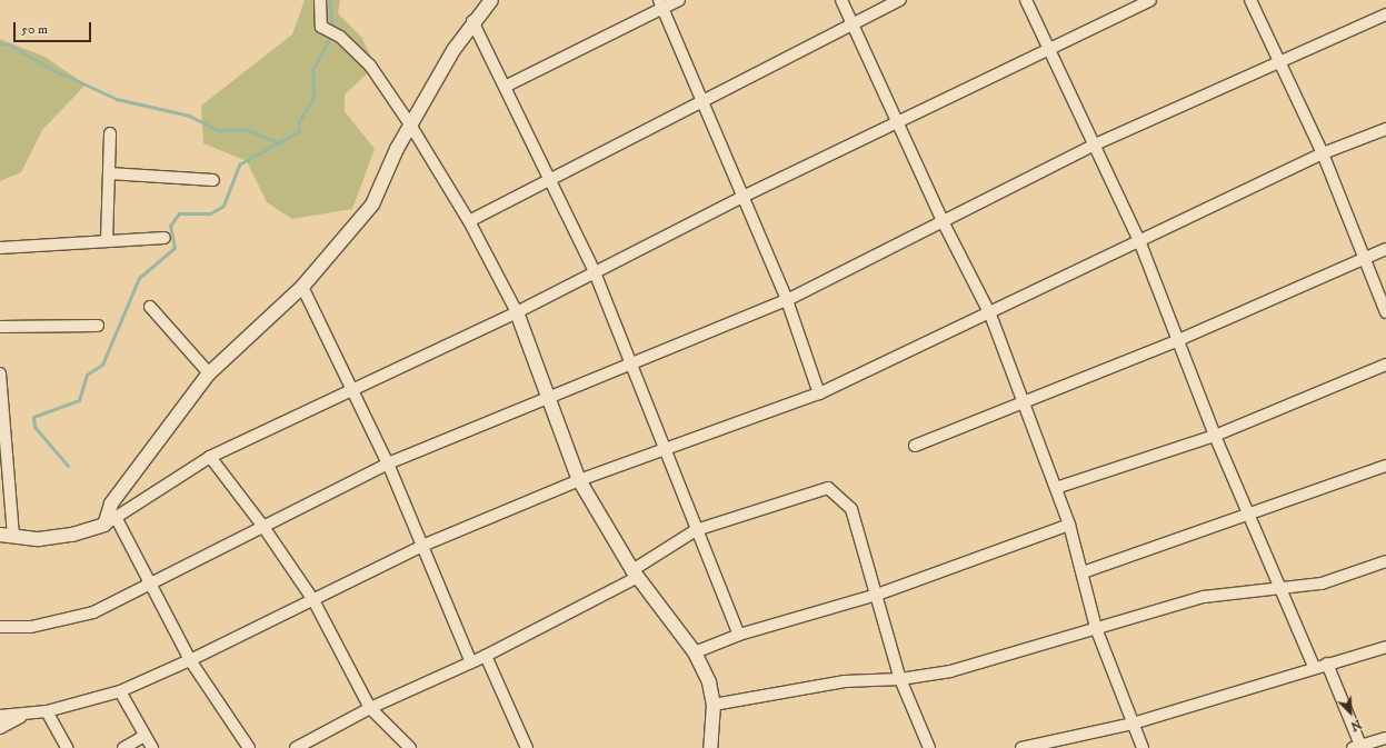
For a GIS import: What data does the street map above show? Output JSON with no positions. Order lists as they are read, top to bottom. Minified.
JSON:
{"scale_bar":"50 m","north":"bottom right"}
